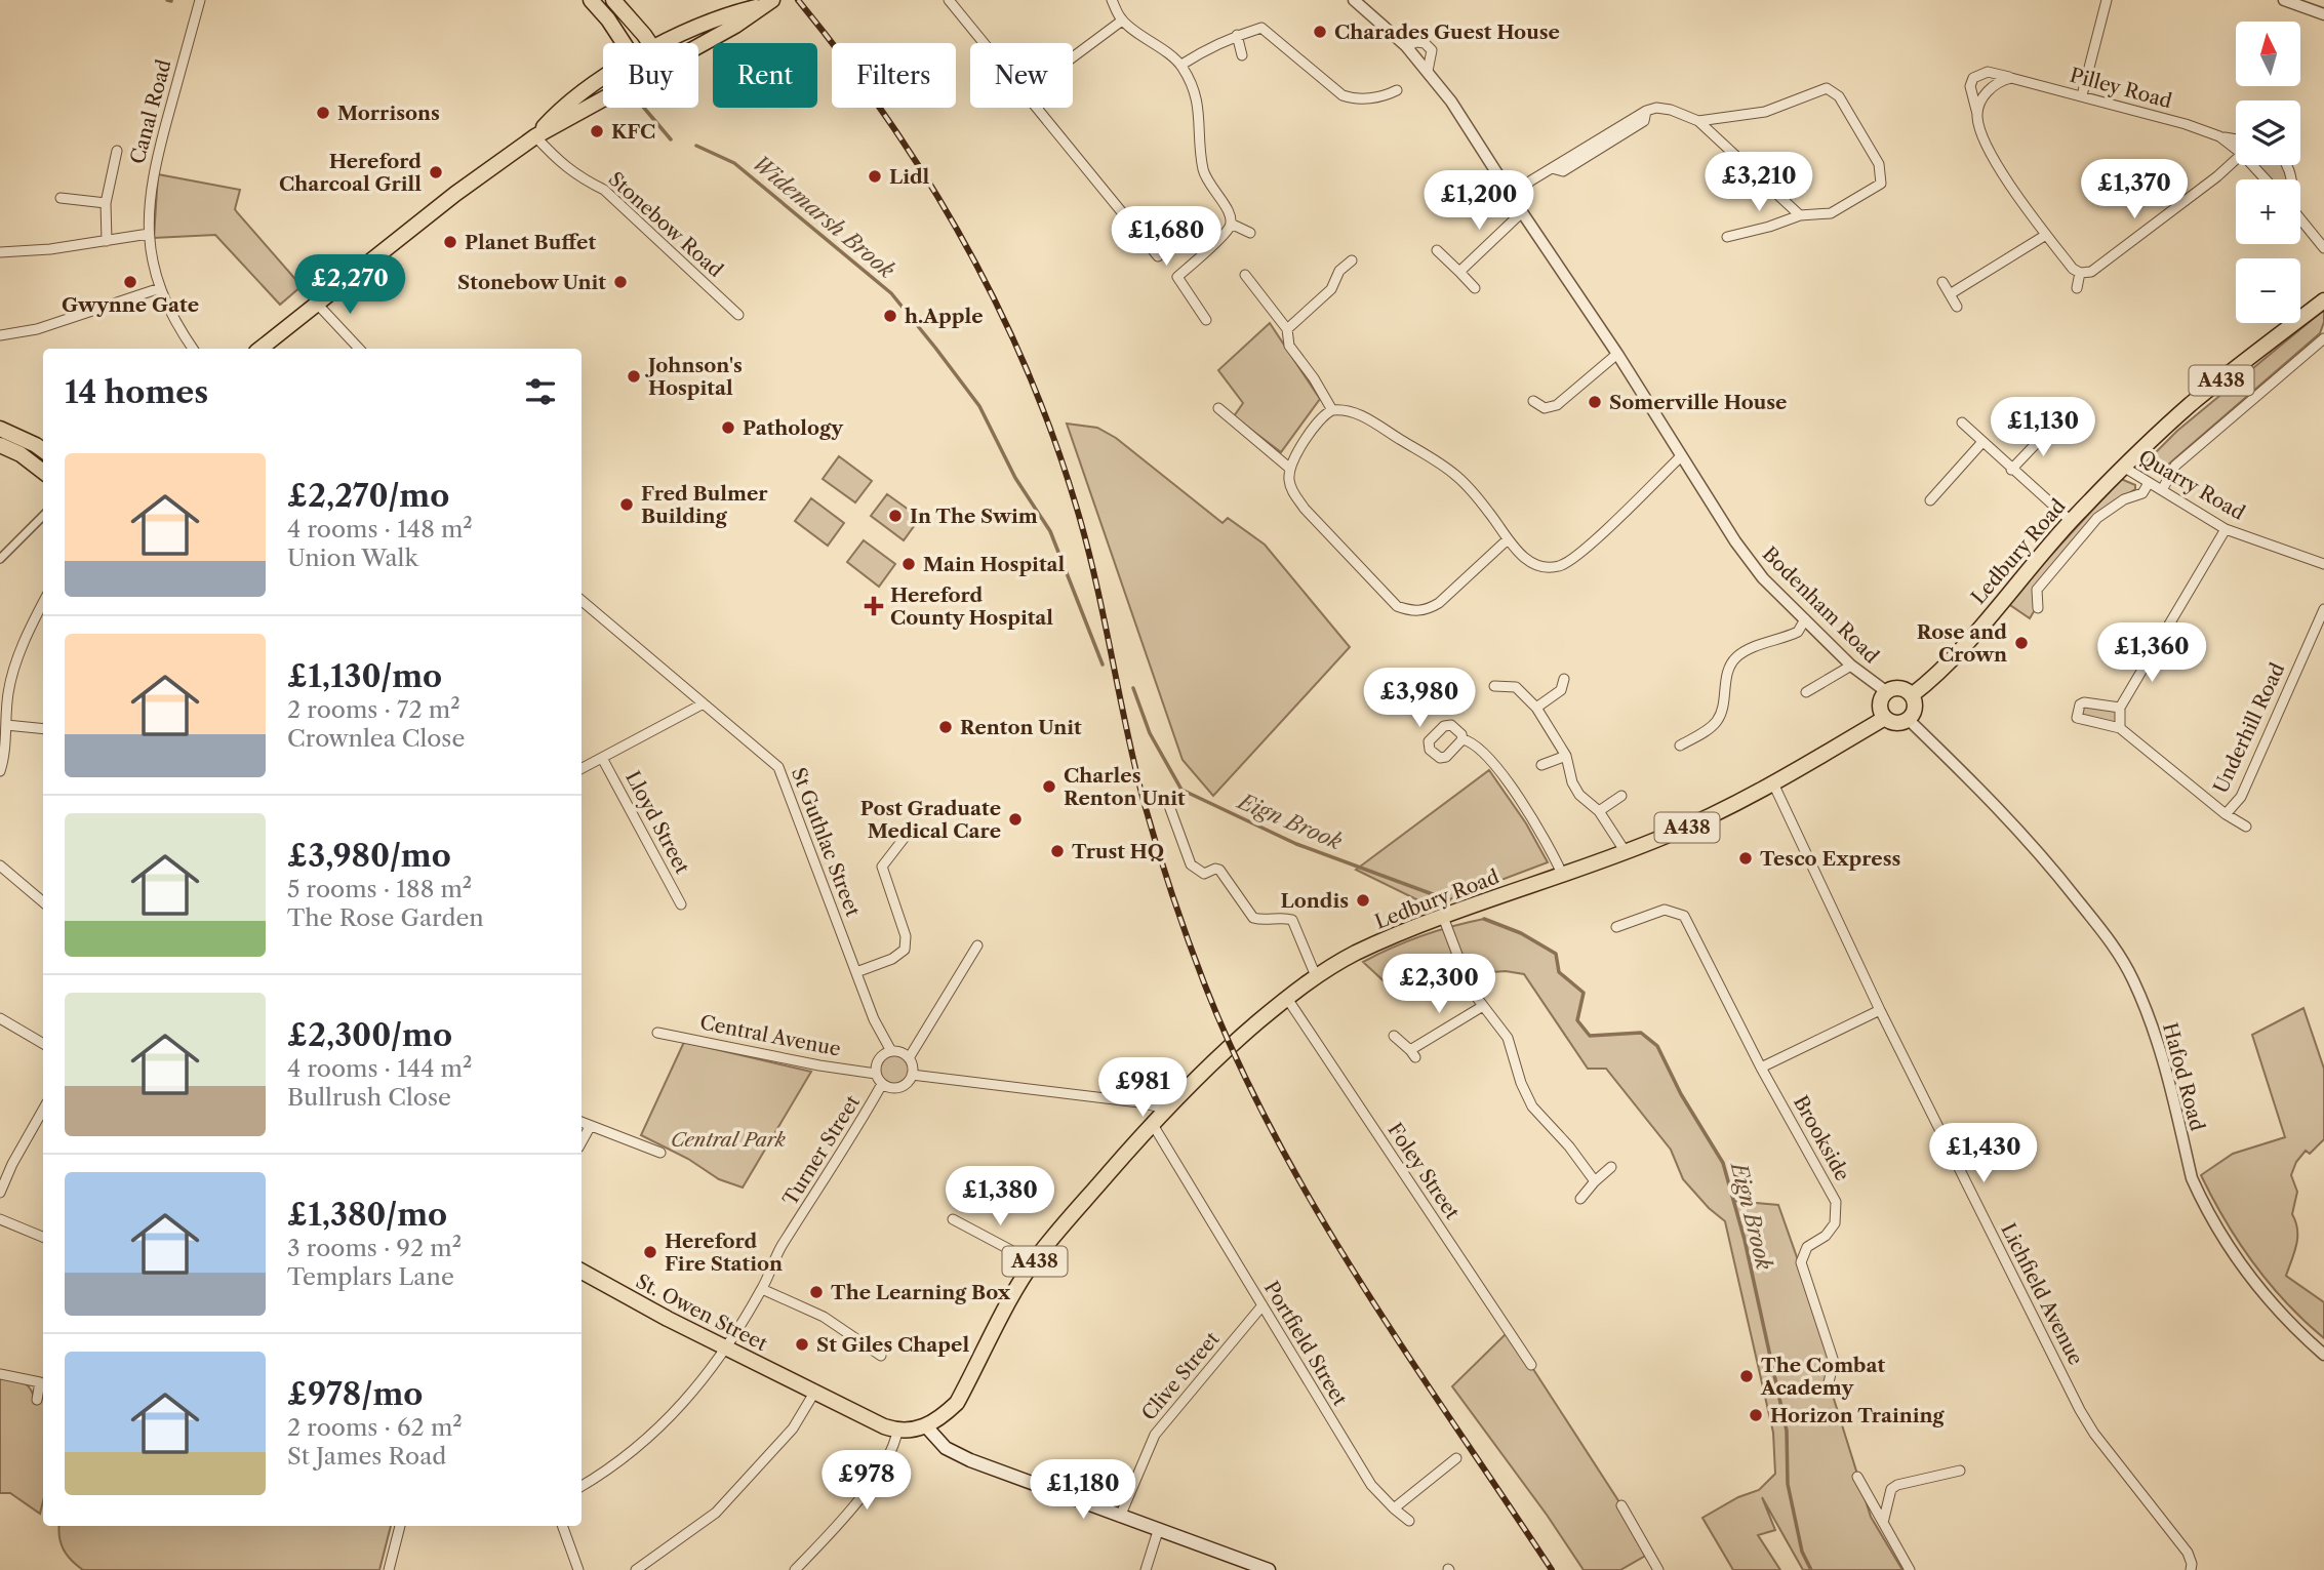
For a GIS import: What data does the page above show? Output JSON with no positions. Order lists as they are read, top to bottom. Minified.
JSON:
{"streets":{"main road":["A438","Ledbury Road","St. Owen Street"],"street":["Pilley Road","Canal Road","Stonebow Road","Quarry Road","Bodenham Road","Underhill Road","Lloyd Street","St Guthlac Street","Central Avenue","Hafod Road","Brookside","Turner Street","Foley Street","Lichfield Avenue","Portfield Street","Clive Street"]},"crossings":[["A438","Ledbury Road"],["A438","St. Owen Street"],["Quarry Road","Ledbury Road"],["Ledbury Road","Bodenham Road"],["Ledbury Road","Hafod Road"],["Ledbury Road","Foley Street"],["Ledbury Road","Lichfield Avenue"],["Ledbury Road","Portfield Street"],["Bodenham Road","Hafod Road"],["St Guthlac Street","Central Avenue"],["St Guthlac Street","Turner Street"],["Central Avenue","Turner Street"],["Turner Street","St. Owen Street"],["Portfield Street","Clive Street"]],"water":["Widemarsh Brook","Eign Brook"],"parks":["Central Park"],"places":{"other":["Charades Guest House","Morrisons","KFC","Hereford Charcoal Grill","Lidl","Planet Buffet","Gwynne Gate","Stonebow Unit","h.Apple","Johnson's Hospital","Somerville House","Pathology","Fred Bulmer Building","In The Swim","Main Hospital","Rose and Crown","Renton Unit","Charles Renton Unit","Post Graduate Medical Care","Trust HQ","Tesco Express","Londis","Hereford Fire Station","The Learning Box","St Giles Chapel","The Combat Academy","Horizon Training"],"health":["Hereford County Hospital"]},"north":"top","page":{"map_buttons":["+","−"],"chip":["Buy","Rent","Filters","New"],"price":["£3,210","£1,370","£1,200","£1,680","£2,270","£1,130","£1,360","£3,980","£2,300","£981","£1,430","£1,380","£978","£1,180"],"heading":"14 homes","list":[{"name":"£2,270/mo","note":"4 rooms · 148 m² · Union Walk"},{"name":"£1,130/mo","note":"2 rooms · 72 m² · Crownlea Close"},{"name":"£3,980/mo","note":"5 rooms · 188 m² · The Rose Garden"},{"name":"£2,300/mo","note":"4 rooms · 144 m² · Bullrush Close"},{"name":"£1,380/mo","note":"3 rooms · 92 m² · Templars Lane"},{"name":"£978/mo","note":"2 rooms · 62 m² · St James Road"}]}}
